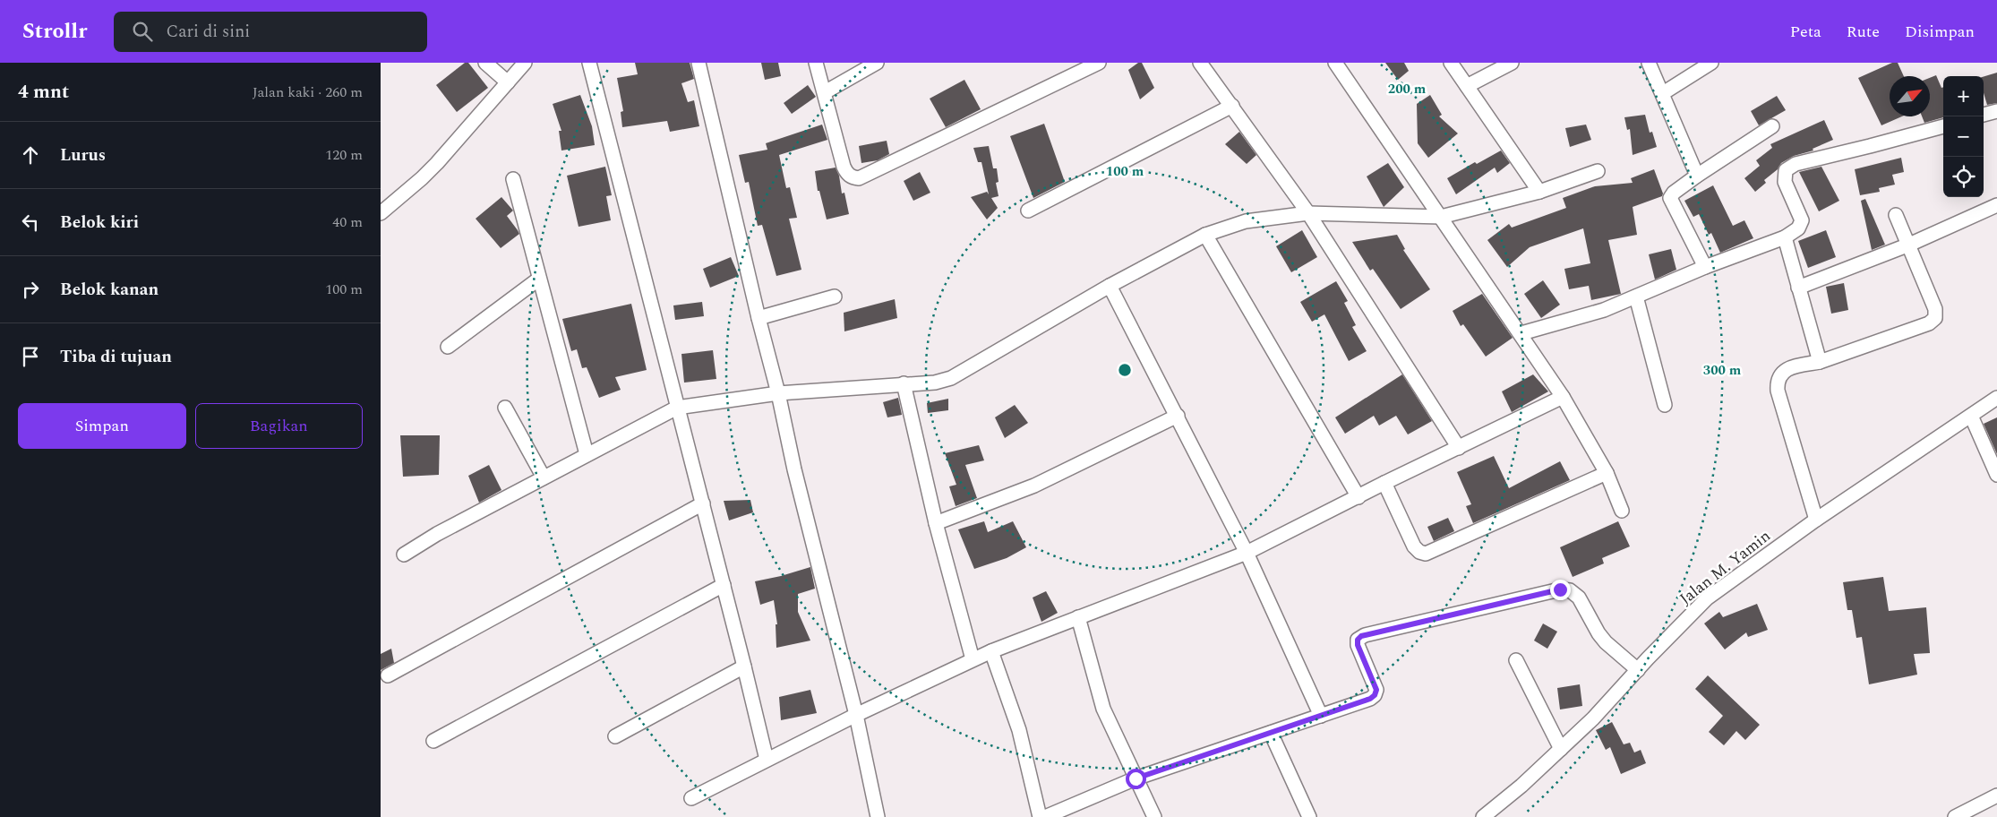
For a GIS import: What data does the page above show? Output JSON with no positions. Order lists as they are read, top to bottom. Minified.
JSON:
{"streets":{"street":["Jalan M. Yamin"]},"north":"top right","page":{"header":"Strollr","search":"Cari di sini","nav":["Peta","Rute","Disimpan"],"heading":["4 mnt","Jalan kaki · 260 m"],"map_buttons":["+","−"],"list":[["Lurus","120 m"],["Belok kiri","40 m"],["Belok kanan","100 m"],"Tiba di tujuan"],"buttons":["Simpan","Bagikan"]},"rings":["200 m","100 m","300 m"]}
